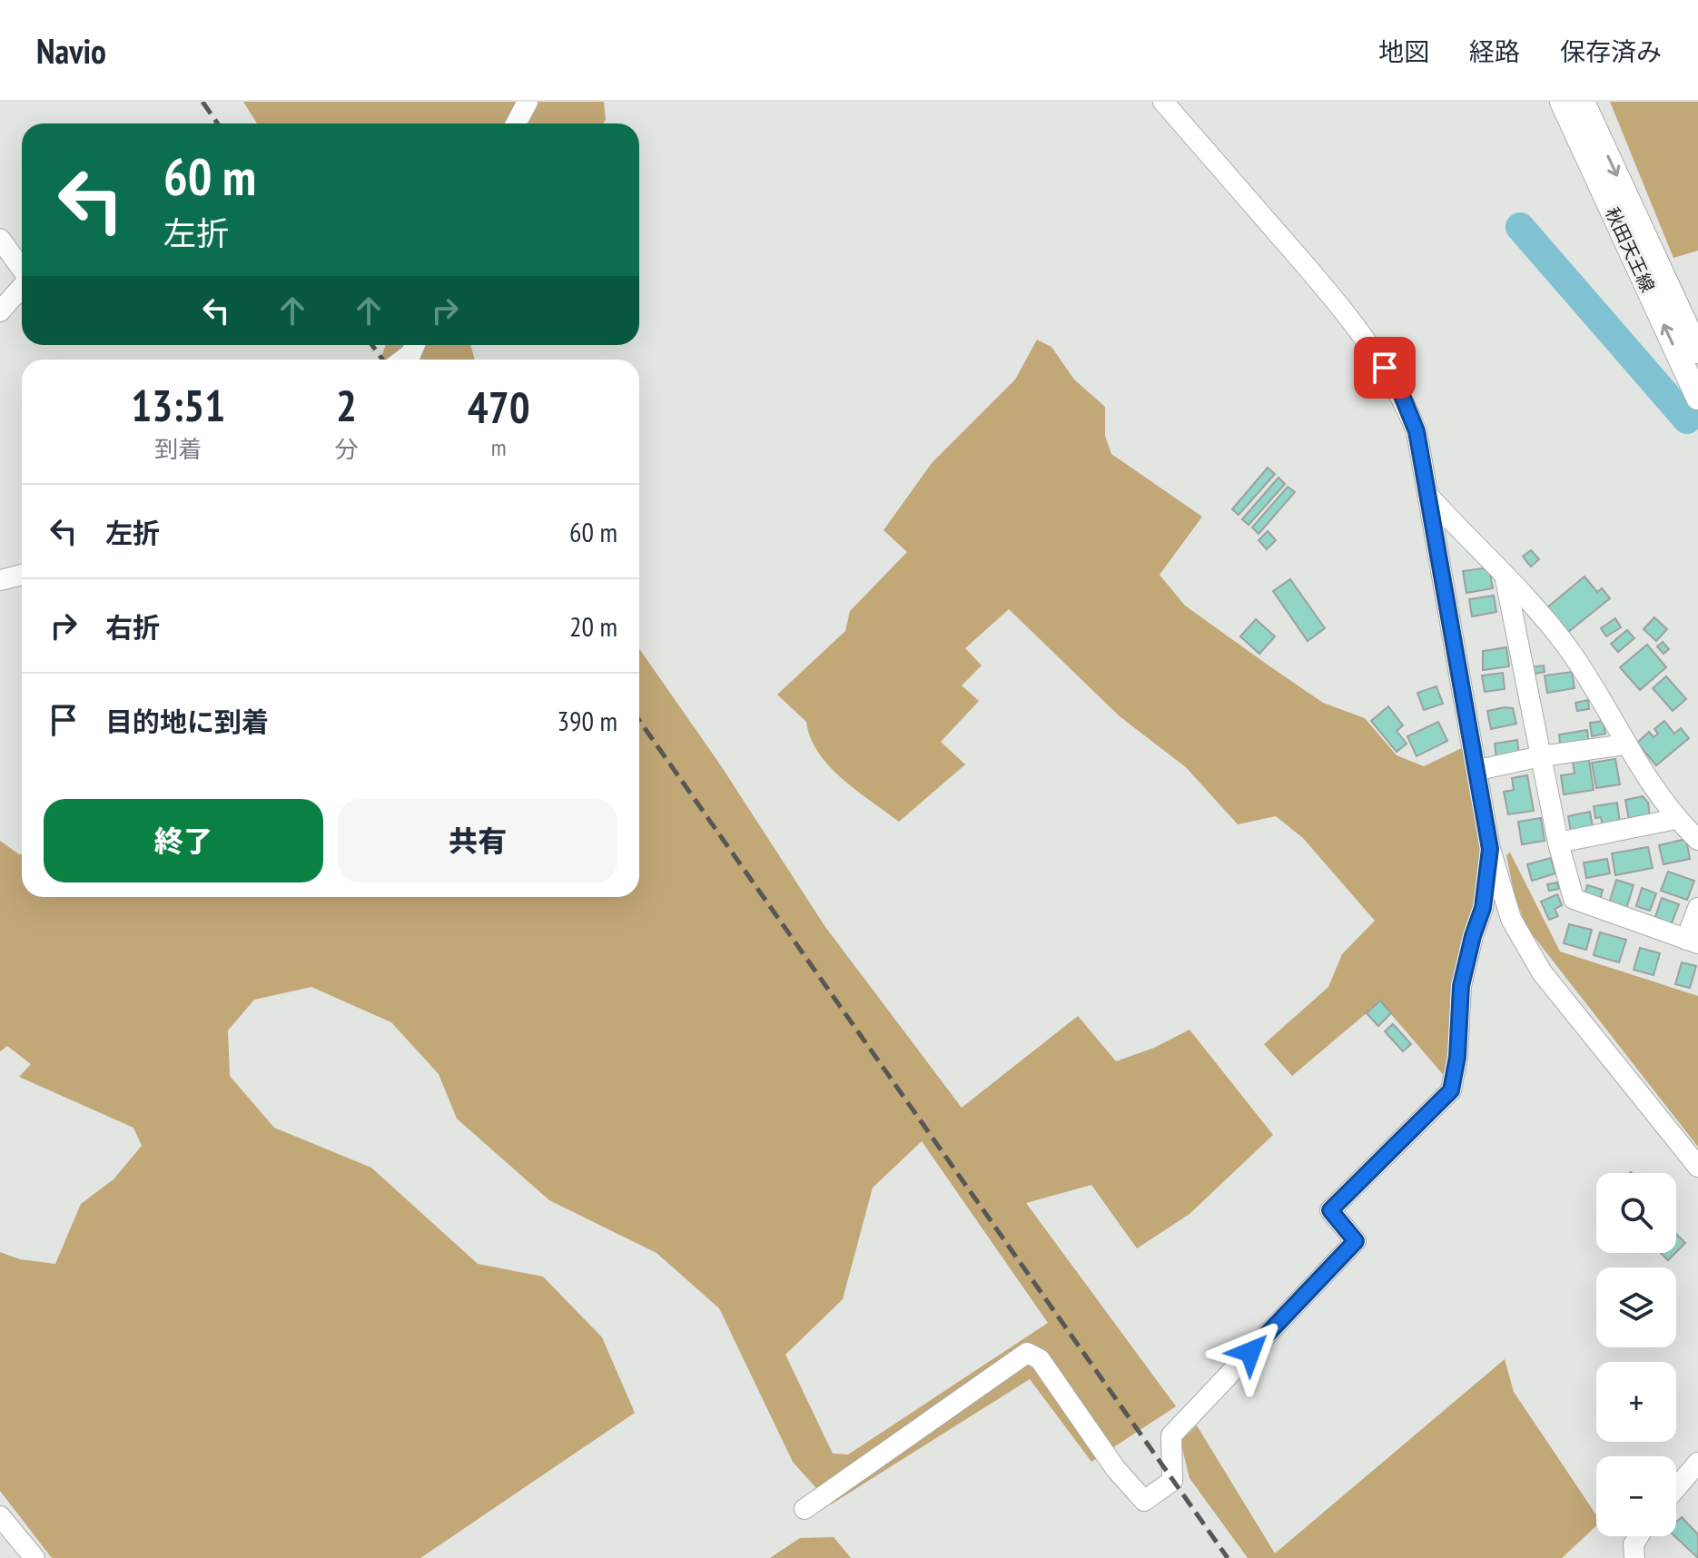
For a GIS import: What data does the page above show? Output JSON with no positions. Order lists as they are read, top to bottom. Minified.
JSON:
{"streets":{"main road":["秋田天王線"]},"page":{"header":"Navio","nav":["地図","経路","保存済み"],"turn":["60 m","左折"],"eta":["13:51","到着","2","分","470","m"],"list":[{"name":"左折","value":"60 m"},{"name":"右折","value":"20 m"},{"name":"目的地に到着","value":"390 m"}],"buttons":["終了","共有"],"map_buttons":["+","−"]}}
